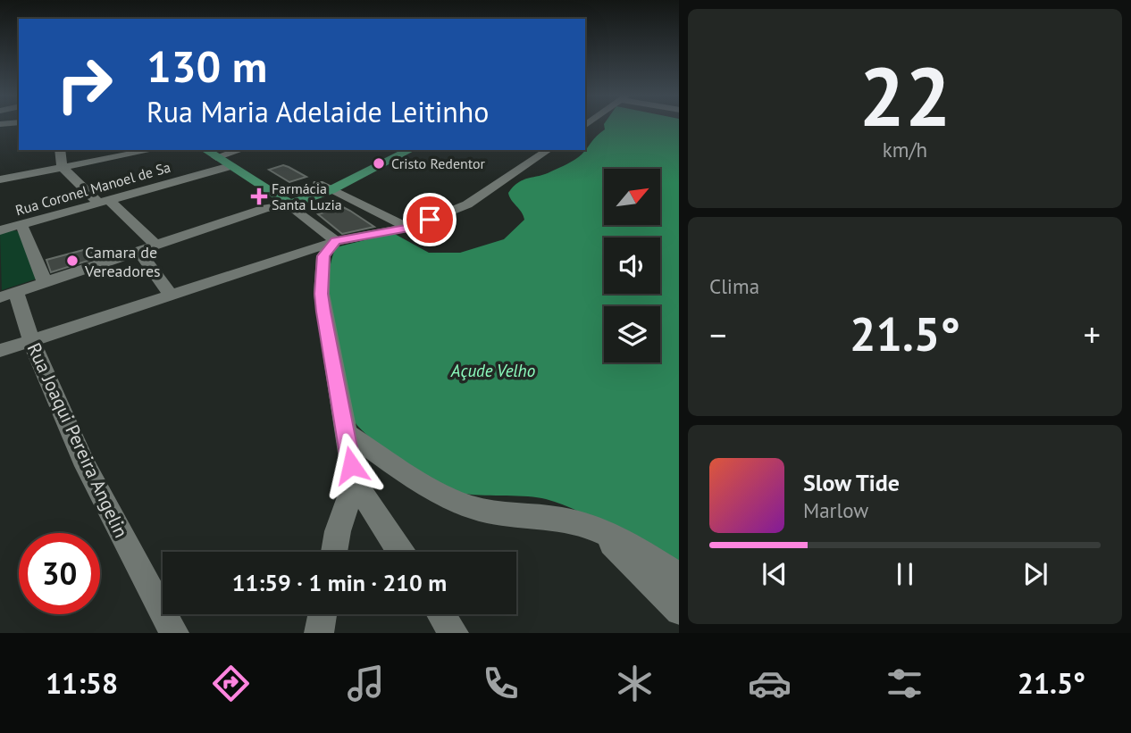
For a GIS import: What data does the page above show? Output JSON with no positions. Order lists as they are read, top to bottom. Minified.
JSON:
{"streets":{"street":["Rua Coronel Manoel de Sa","Rua Joaqui Pereira Angelin"]},"water":["Açude Velho"],"places":{"other":["Cristo Redentor","Camara de Vereadores"],"health":["Farmácia Santa Luzia"]},"north":"top right","page":{"tile":[["22","km/h"],"Clima"],"turn":["130 m","Rua Maria Adelaide Leitinho"],"heat":["−","21.5°","+"],"song":["Slow Tide","Marlow"],"limit":"30","trip":"11:59 · 1 min · 210 m","tabs":["11:58","21.5°"]}}
